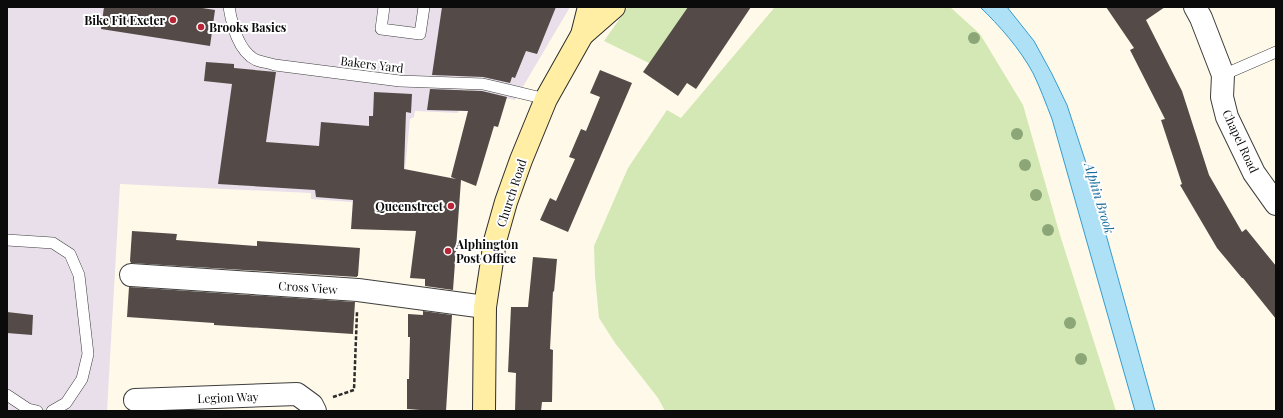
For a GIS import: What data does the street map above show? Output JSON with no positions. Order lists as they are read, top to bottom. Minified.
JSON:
{"streets":{"main road":["Church Road"],"street":["Chapel Road","Cross View","Legion Way"],"lane":["Bakers Yard"]},"crossings":[["Bakers Yard","Church Road"],["Church Road","Cross View"]],"water":["Alphin Brook"],"places":["Bike Fit Exeter","Brooks Basics","Queenstreet","Alphington Post Office"]}
